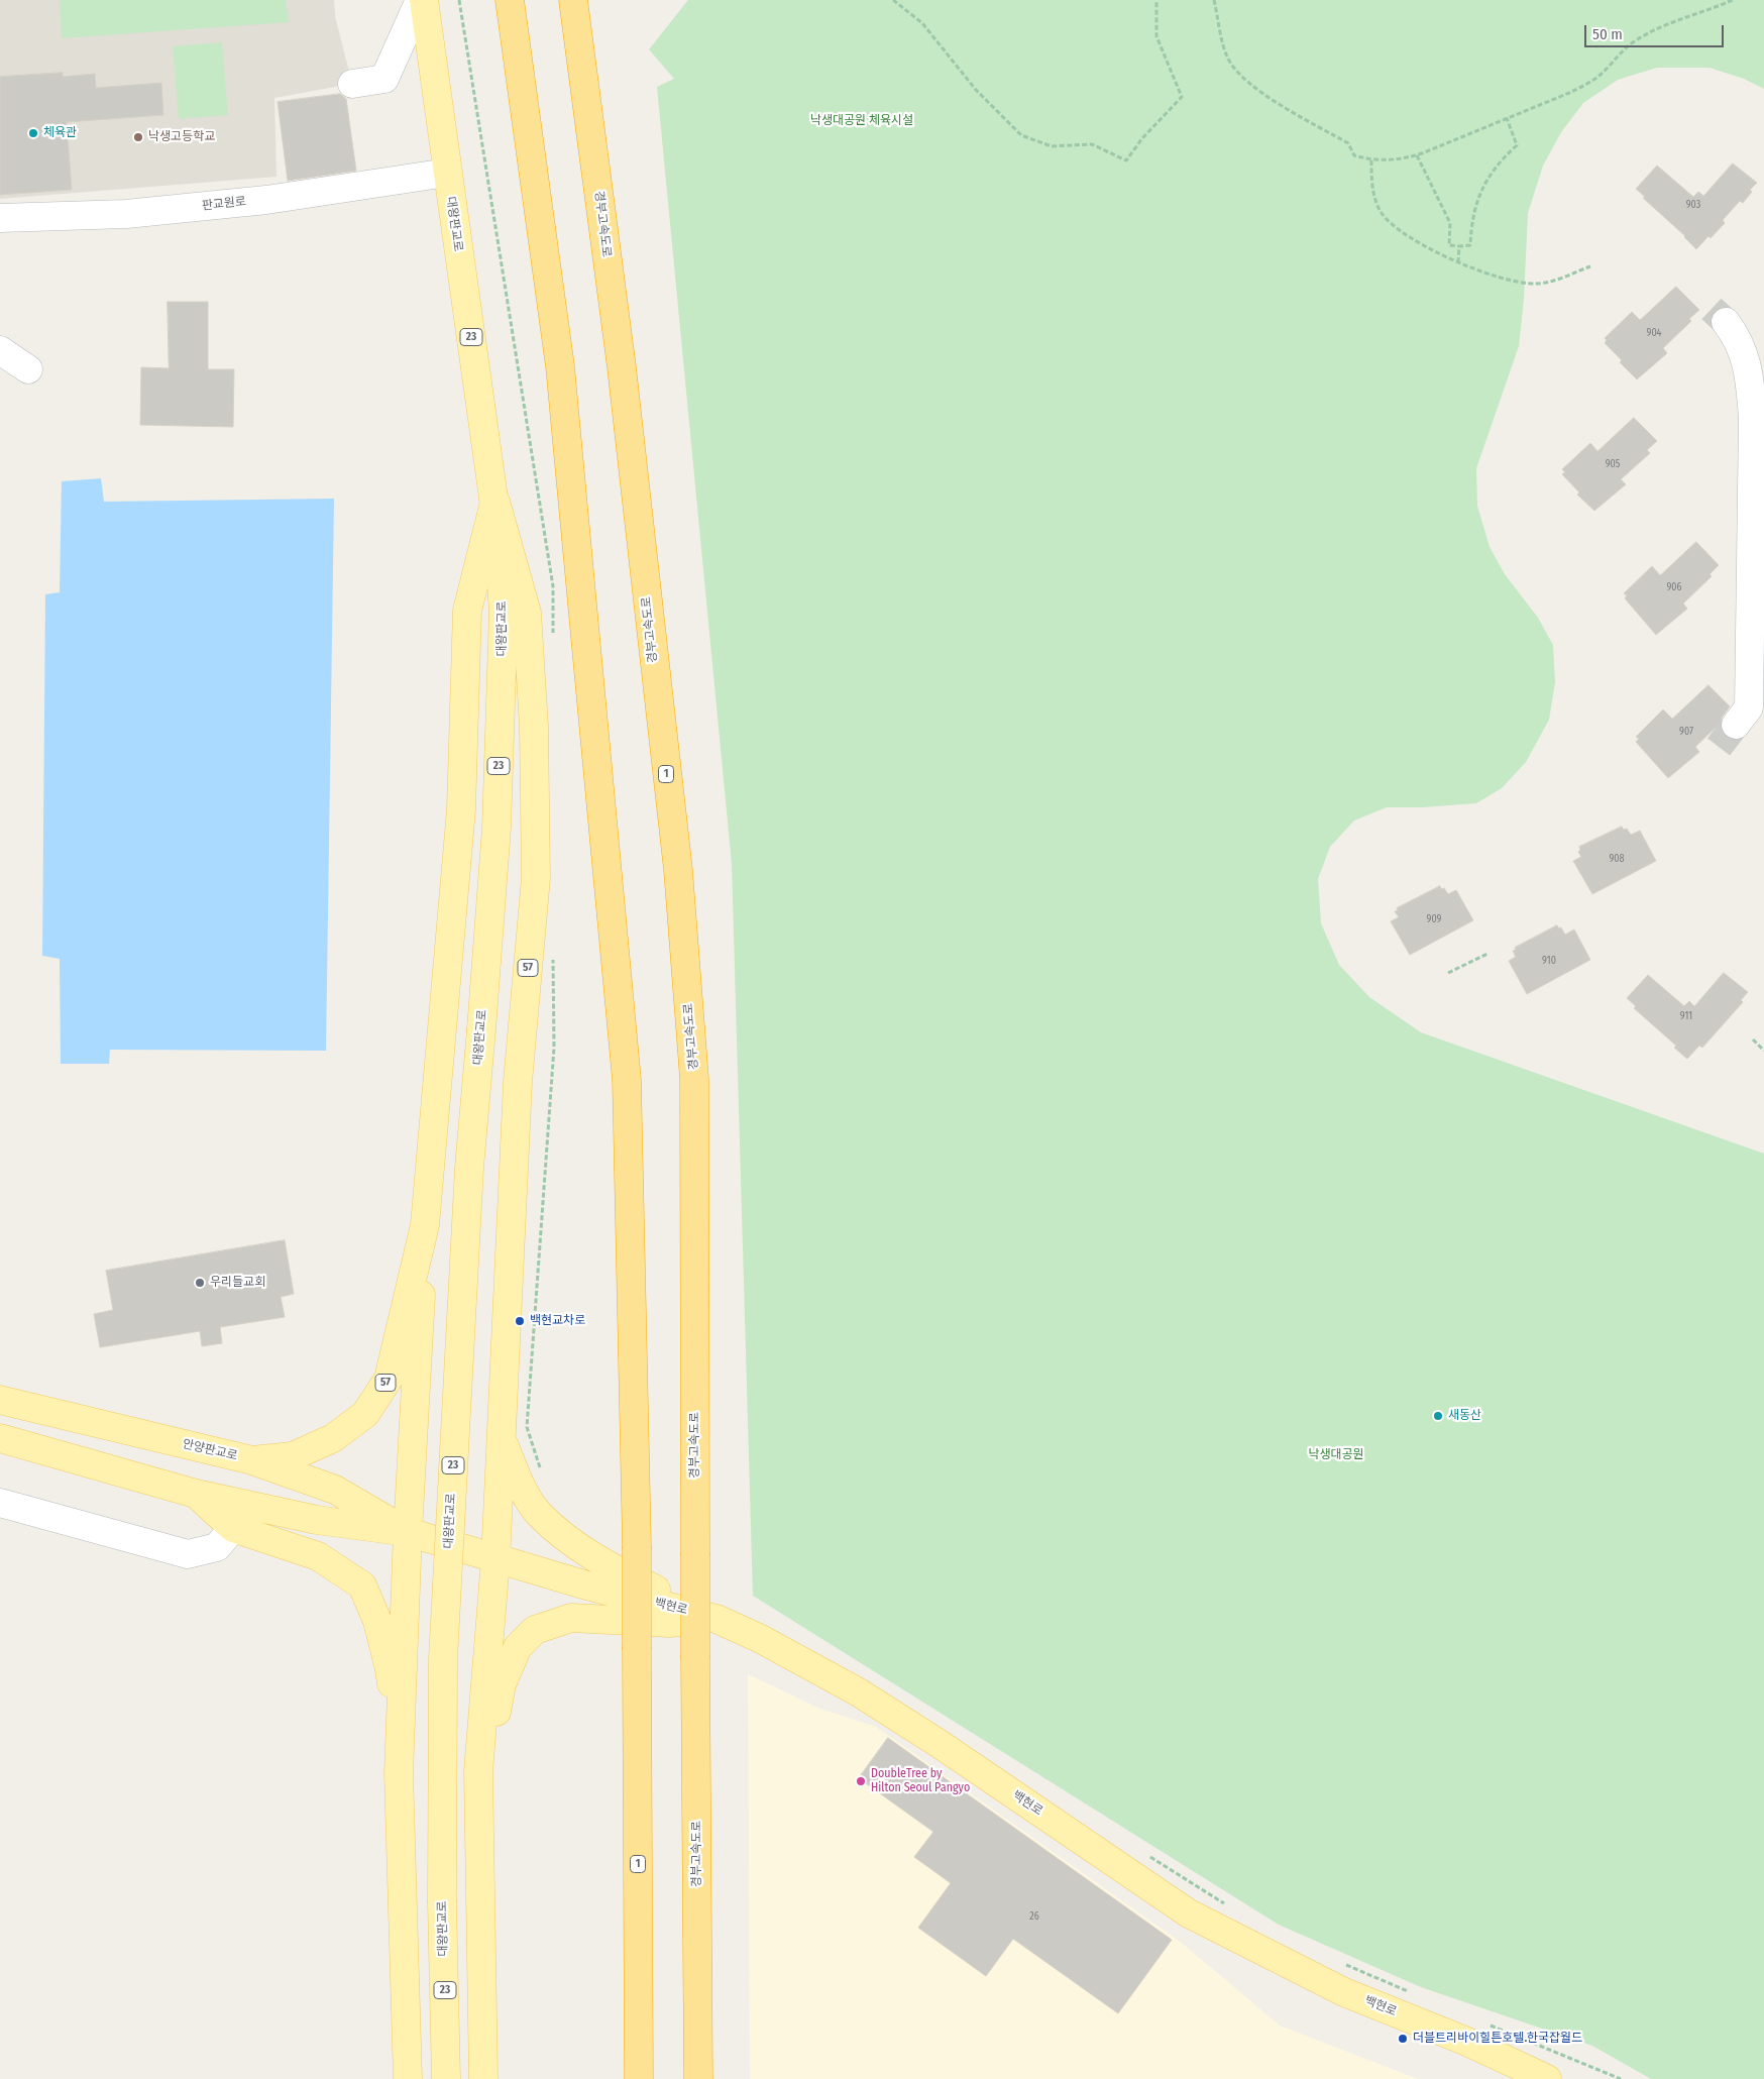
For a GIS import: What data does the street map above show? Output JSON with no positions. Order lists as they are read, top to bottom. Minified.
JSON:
{"streets":{"highway":["경부고속도로","1"],"main road":["대왕판교로","23","57","안양판교로","백현로"],"street":["판교원로"]},"crossings":[["판교원로","대왕판교로"],["대왕판교로","57"],["57","안양판교로"],["57","백현로"],["안양판교로","백현로"]],"parks":["낙생대공원 체육시설","낙생대공원"],"places":["체육관","낙생고등학교","우리들교회","백현교차로","새동산","DoubleTree by Hilton Seoul Pangyo","더블트리바이힐튼호텔.한국잡월드"],"house_numbers":["903","904","905","906","907","908","909","910","911","26"],"scale_bar":"50 m"}
